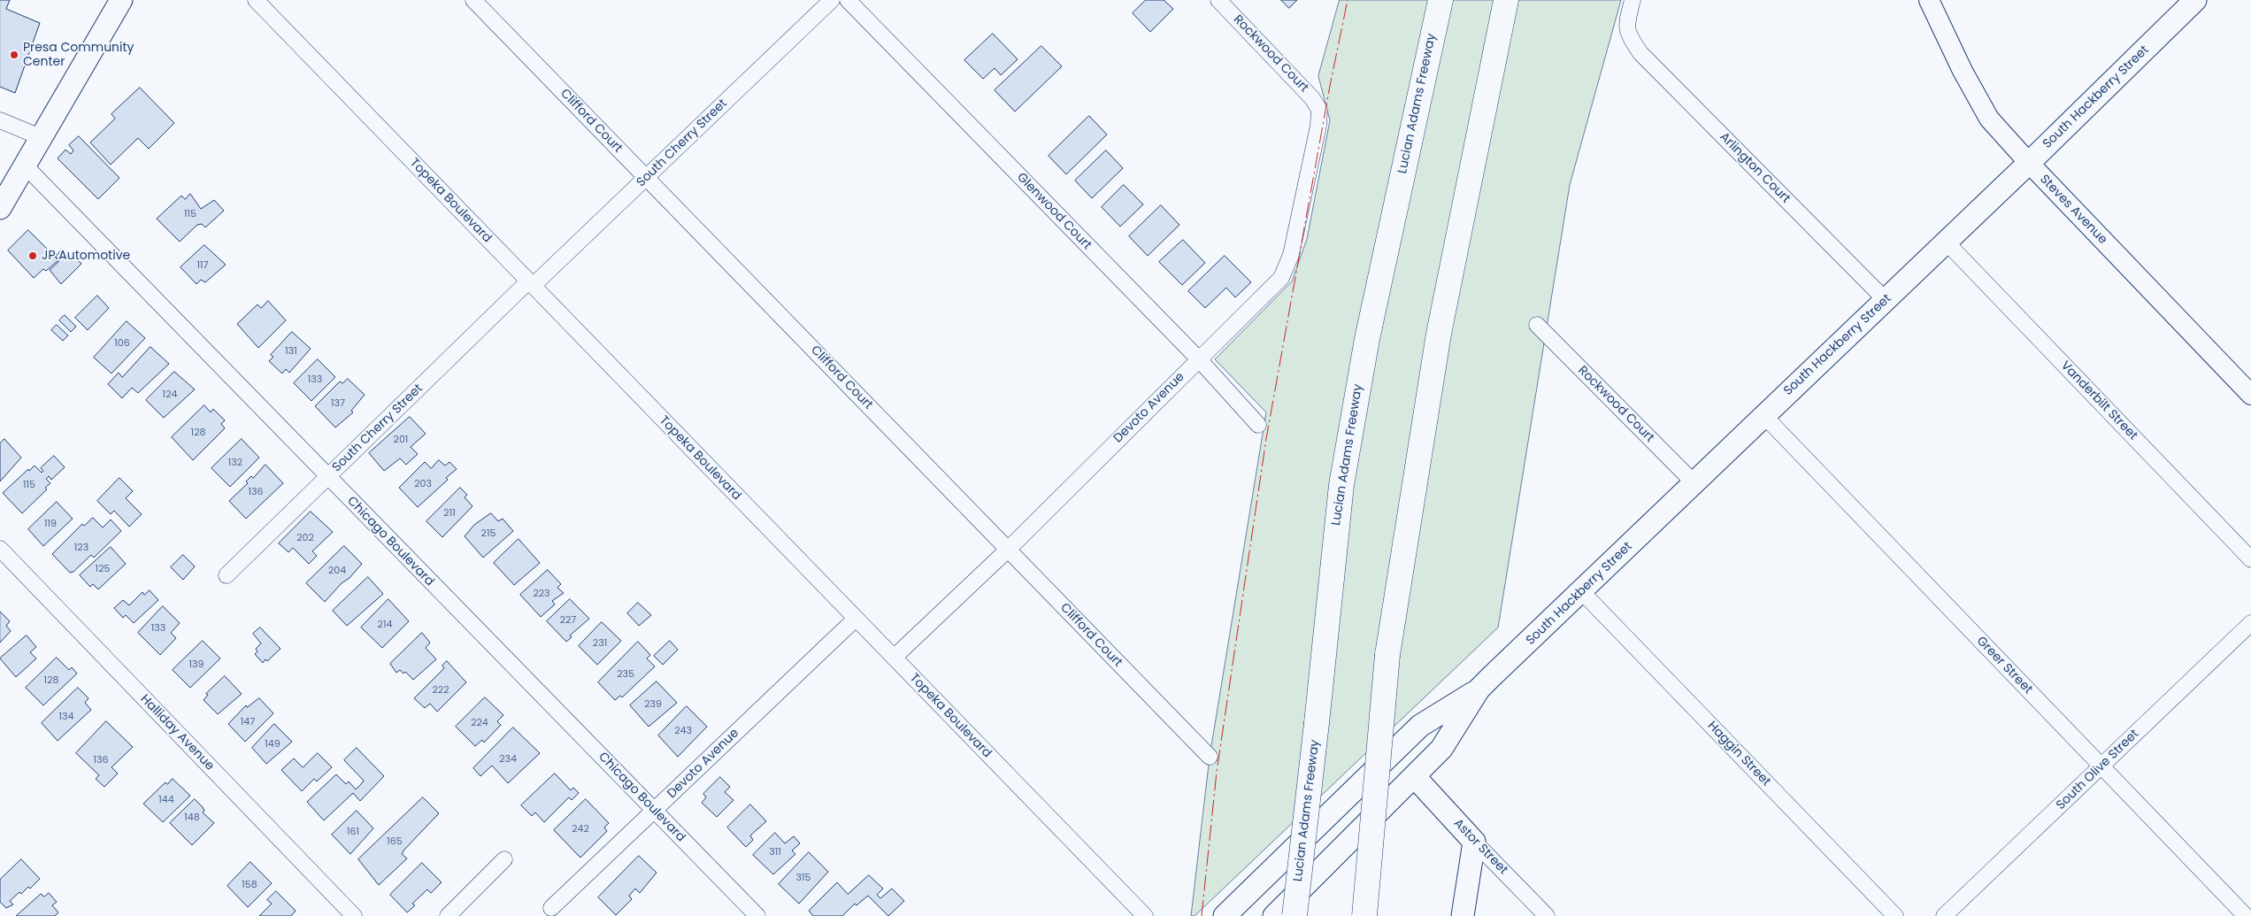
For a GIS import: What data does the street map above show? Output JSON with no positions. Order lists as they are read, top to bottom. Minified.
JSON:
{"streets":{"highway":["Lucian Adams Freeway"],"main road":["South Hackberry Street","Astor Street"],"street":["Rockwood Court","Clifford Court","South Cherry Street","Arlington Court","Topeka Boulevard","Steves Avenue","Glenwood Court","Vanderbilt Street","Devoto Avenue","Chicago Boulevard","Greer Street","Halliday Avenue","Haggin Street","South Olive Street"]},"crossings":[["Rockwood Court","South Hackberry Street"],["Rockwood Court","Devoto Avenue"],["South Hackberry Street","Arlington Court"],["South Hackberry Street","Steves Avenue"],["South Hackberry Street","Vanderbilt Street"],["South Hackberry Street","Greer Street"],["South Hackberry Street","Haggin Street"],["South Hackberry Street","Astor Street"],["Clifford Court","South Cherry Street"],["Clifford Court","Devoto Avenue"],["South Cherry Street","Topeka Boulevard"],["South Cherry Street","Chicago Boulevard"],["Topeka Boulevard","Devoto Avenue"],["Glenwood Court","Devoto Avenue"],["Devoto Avenue","Chicago Boulevard"],["Greer Street","South Olive Street"]],"places":["Presa Community Center","JP Automotive"],"house_numbers":["115","117","106","131","133","124","137","128","201","132","203","115","136","211","119","215","202","123","125","204","223","227","214","133","231","139","235","128","222","239","134","147","224","243","149","234","136","144","148","242","161","165","311","315","158"]}
